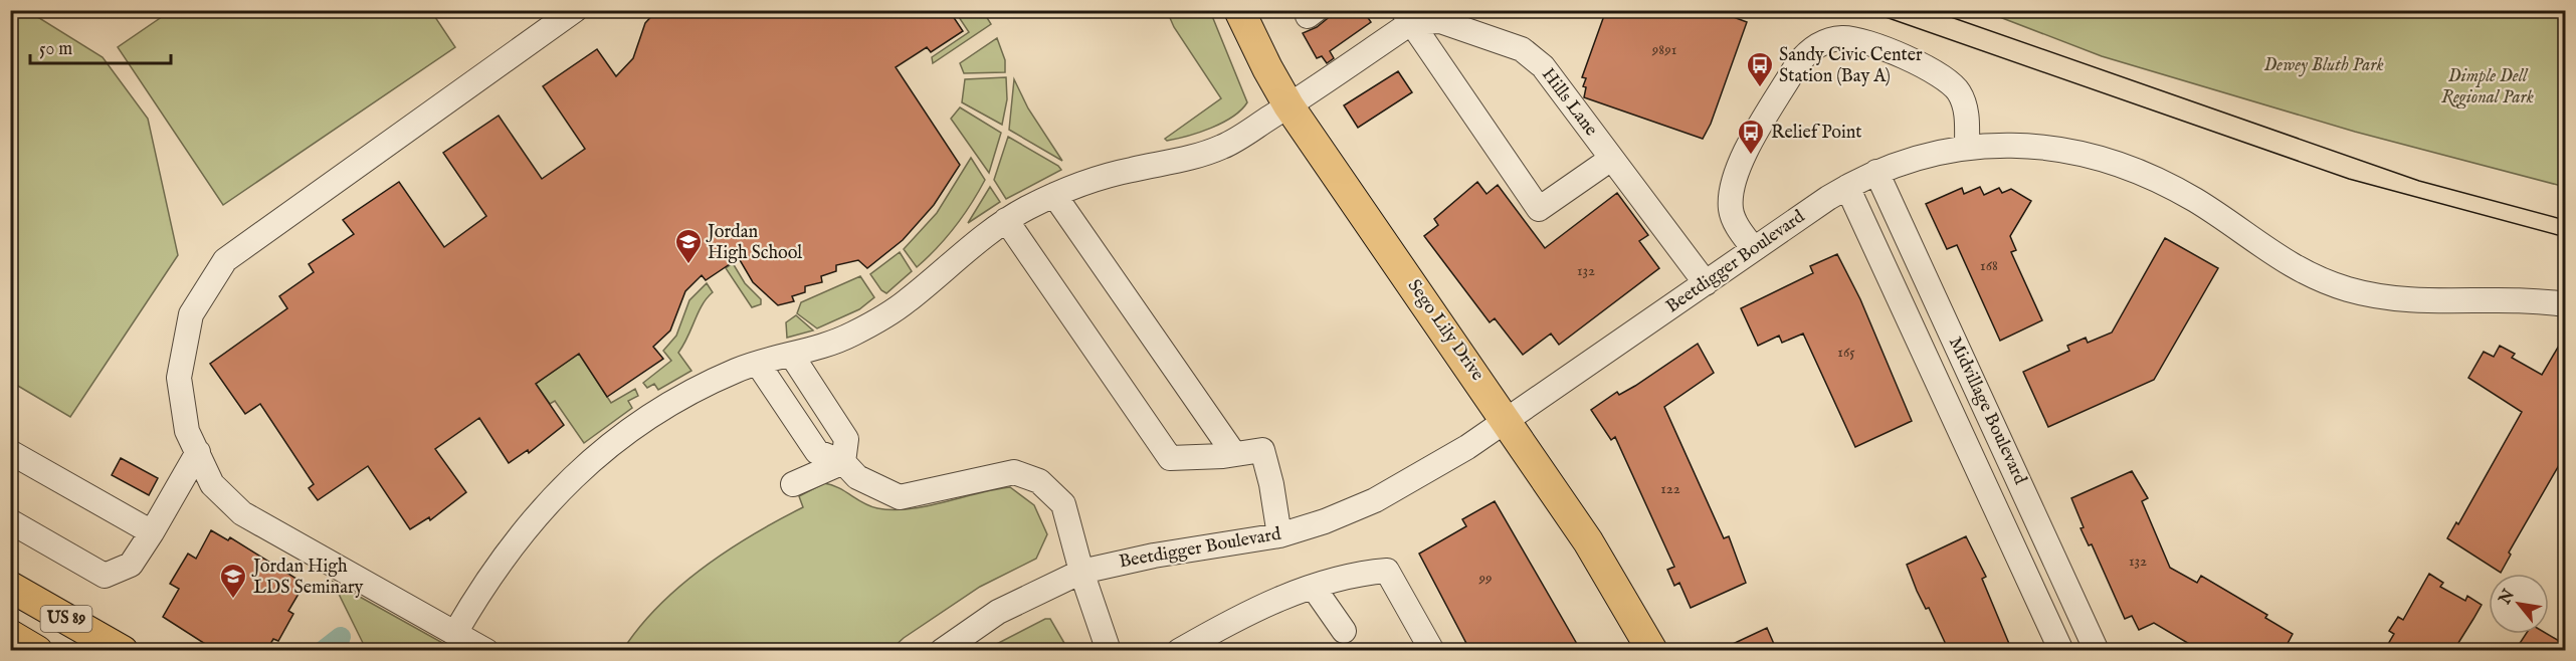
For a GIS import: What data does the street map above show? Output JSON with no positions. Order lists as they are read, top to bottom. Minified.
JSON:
{"streets":{"main road":["Sego Lily Drive","US 89"],"street":["Hills Lane","Beetdigger Boulevard","Midvillage Boulevard"]},"crossings":[["Hills Lane","Beetdigger Boulevard"],["Beetdigger Boulevard","Sego Lily Drive"],["Beetdigger Boulevard","Midvillage Boulevard"]],"parks":["Dewey Bluth Park","Dimple Dell Regional Park"],"places":{"bus stop":["Sandy Civic Center Station (Bay A)","Relief Point"],"school or university":["Jordan High School","Jordan High LDS Seminary"]},"house_numbers":["9891","168","132","165","122","132","99"],"scale_bar":"50 m","north":"top left"}
